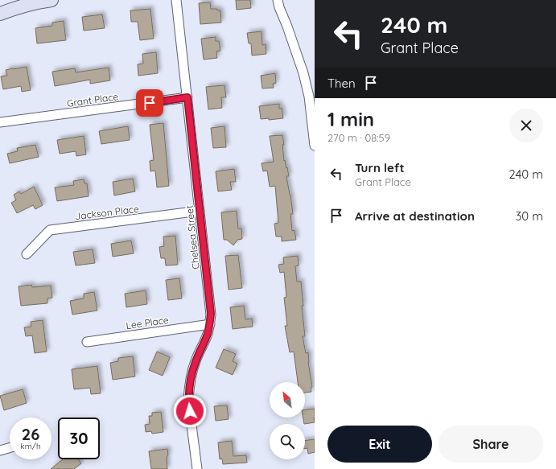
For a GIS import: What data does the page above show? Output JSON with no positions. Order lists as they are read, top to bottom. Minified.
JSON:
{"streets":{"street":["Grant Place","Jackson Place","Chelsea Street","Lee Place"]},"crossings":[["Grant Place","Chelsea Street"],["Jackson Place","Chelsea Street"],["Chelsea Street","Lee Place"]],"north":"top left","page":{"turn":["240 m","Grant Place"],"then":"Then","heading":["1 min","270 m · 08:59"],"list":[{"name":"Turn left","note":"Grant Place","value":"240 m"},{"name":"Arrive at destination","value":"30 m"}],"speed":"26 km/h","limit":"30","buttons":["Exit","Share"]}}
